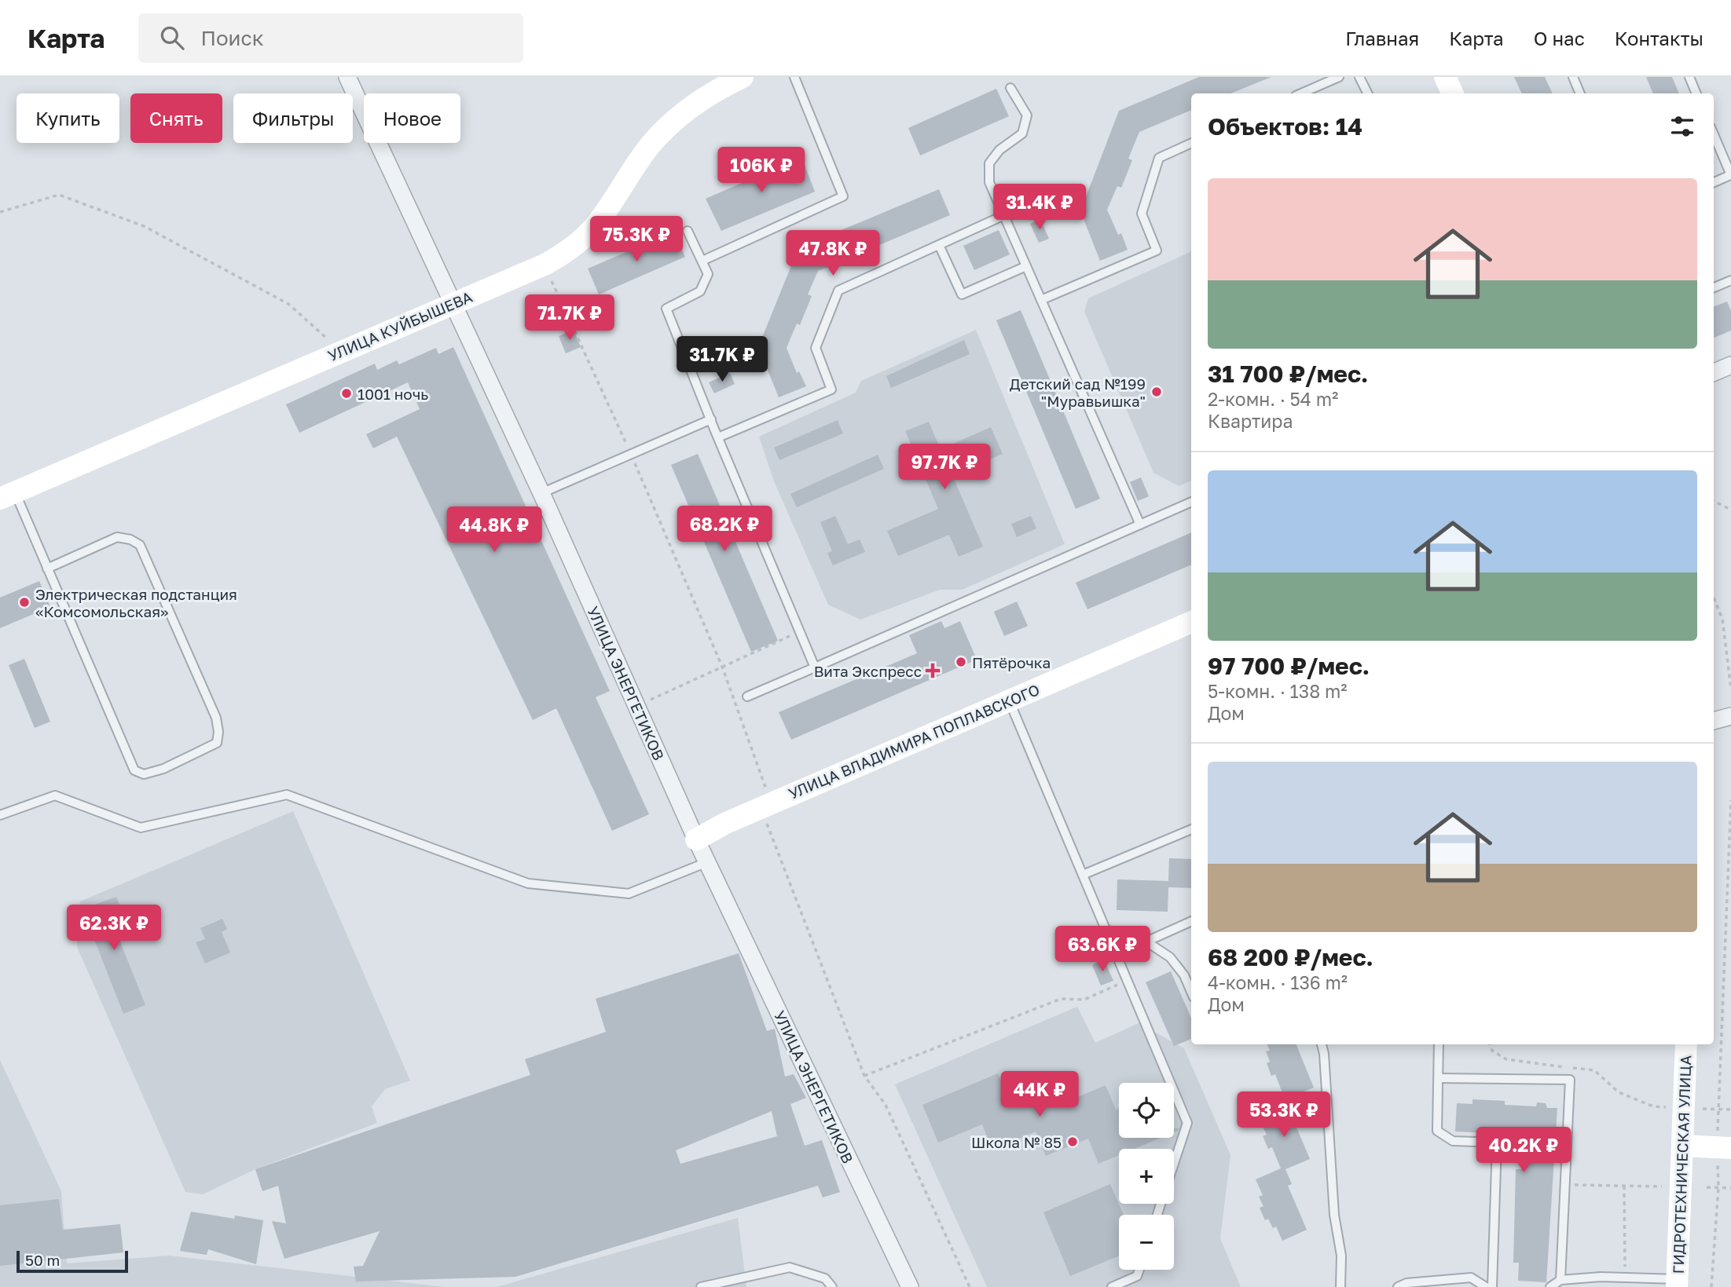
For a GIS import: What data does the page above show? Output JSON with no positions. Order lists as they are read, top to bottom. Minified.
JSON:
{"streets":{"main road":["УЛИЦА КУЙБЫШЕВА","УЛИЦА ВЛАДИМИРА ПОПЛАВСКОГО","ГИДРОТЕХНИЧЕСКАЯ УЛИЦА"],"street":["УЛИЦА ЭНЕРГЕТИКОВ"]},"crossings":[["УЛИЦА КУЙБЫШЕВА","УЛИЦА ЭНЕРГЕТИКОВ"],["УЛИЦА ЭНЕРГЕТИКОВ","УЛИЦА ВЛАДИМИРА ПОПЛАВСКОГО"]],"places":{"other":["Детский сад №199 \"Муравьишка\"","1001 ночь","Электрическая подстанция «Комсомольская»","Пятёрочка","Школа № 85"],"health":["Вита Экспресс"]},"scale_bar":"50 m","page":{"header":"Карта","search":"Поиск","nav":["Главная","Карта","О нас","Контакты"],"chip":["Купить","Снять","Фильтры","Новое"],"heading":"Объектов: 14","price":["106K ₽","31.4K ₽","75.3K ₽","47.8K ₽","71.7K ₽","31.7K ₽","97.7K ₽","68.2K ₽","44.8K ₽","62.3K ₽","63.6K ₽","44K ₽","53.3K ₽","40.2K ₽"],"list":[{"name":"31 700 ₽/мес.","note":"2-комн. · 54 m² · Квартира"},{"name":"97 700 ₽/мес.","note":"5-комн. · 138 m² · Дом"},{"name":"68 200 ₽/мес.","note":"4-комн. · 136 m² · Дом"}],"map_buttons":["+","−"],"scale":"50 m"}}
